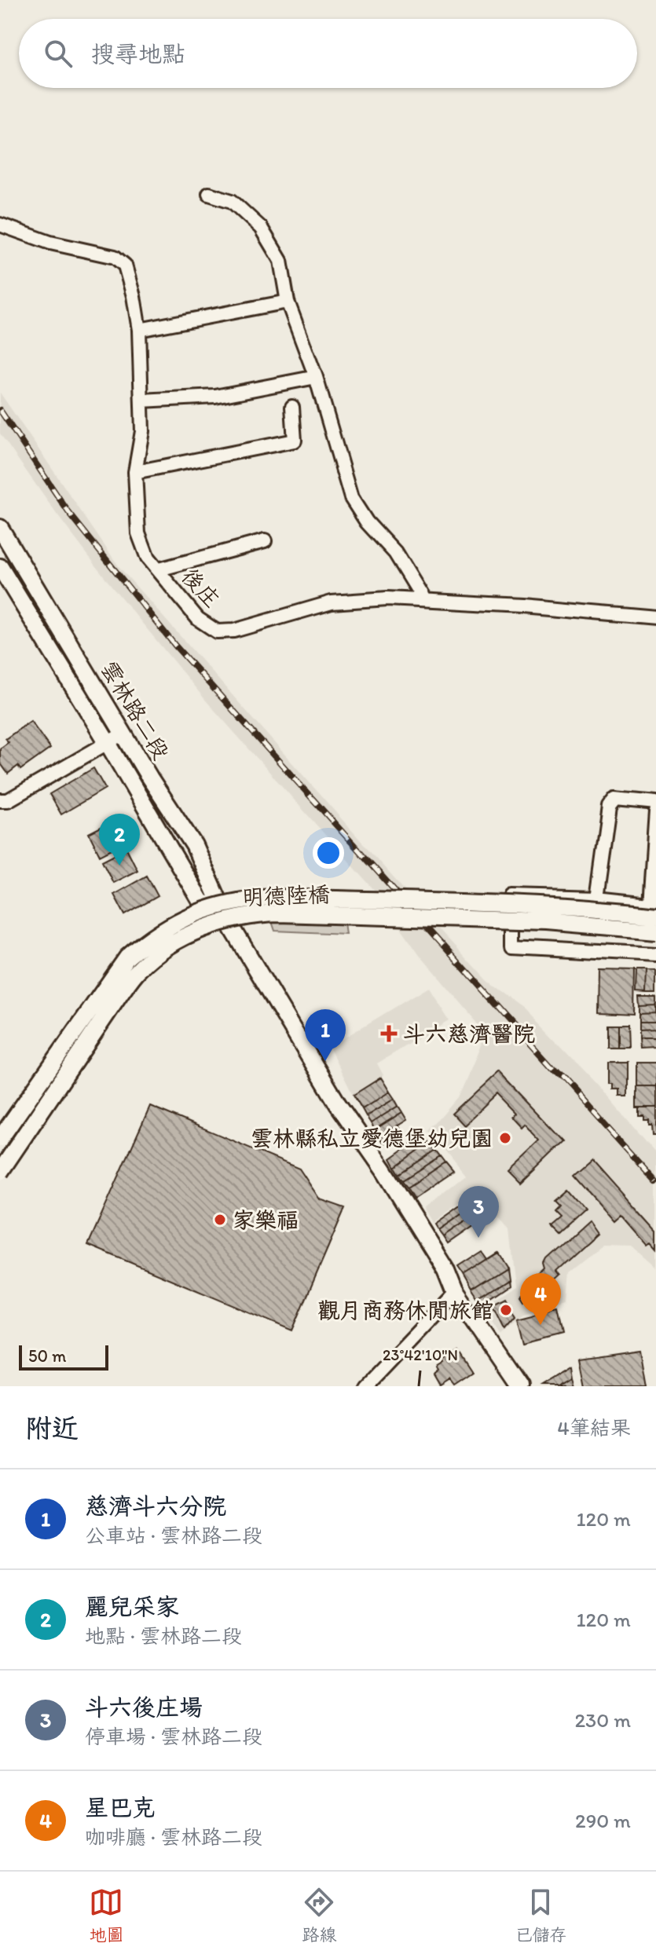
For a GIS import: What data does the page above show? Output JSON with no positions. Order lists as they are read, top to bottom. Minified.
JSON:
{"streets":{"main road":["雲林路二段","明德陸橋"],"street":["後庄"]},"places":{"health":["斗六慈濟醫院"],"other":["雲林縣私立愛德堡幼兒園","家樂福","觀月商務休閒旅館"]},"scale_bar":"50 m","page":{"search":"搜尋地點","pins":["2","1","3","4"],"scale":"50 m","heading":["附近","4筆結果"],"list":[{"mark":"1","name":"慈濟斗六分院","note":"公車站 · 雲林路二段","value":"120 m"},{"mark":"2","name":"麗兒采家","note":"地點 · 雲林路二段","value":"120 m"},{"mark":"3","name":"斗六後庄場","note":"停車場 · 雲林路二段","value":"230 m"},{"mark":"4","name":"星巴克","note":"咖啡廳 · 雲林路二段","value":"290 m"}],"nav":["地圖","路線","已儲存"]},"coordinates":["23°42'10\"N"]}
